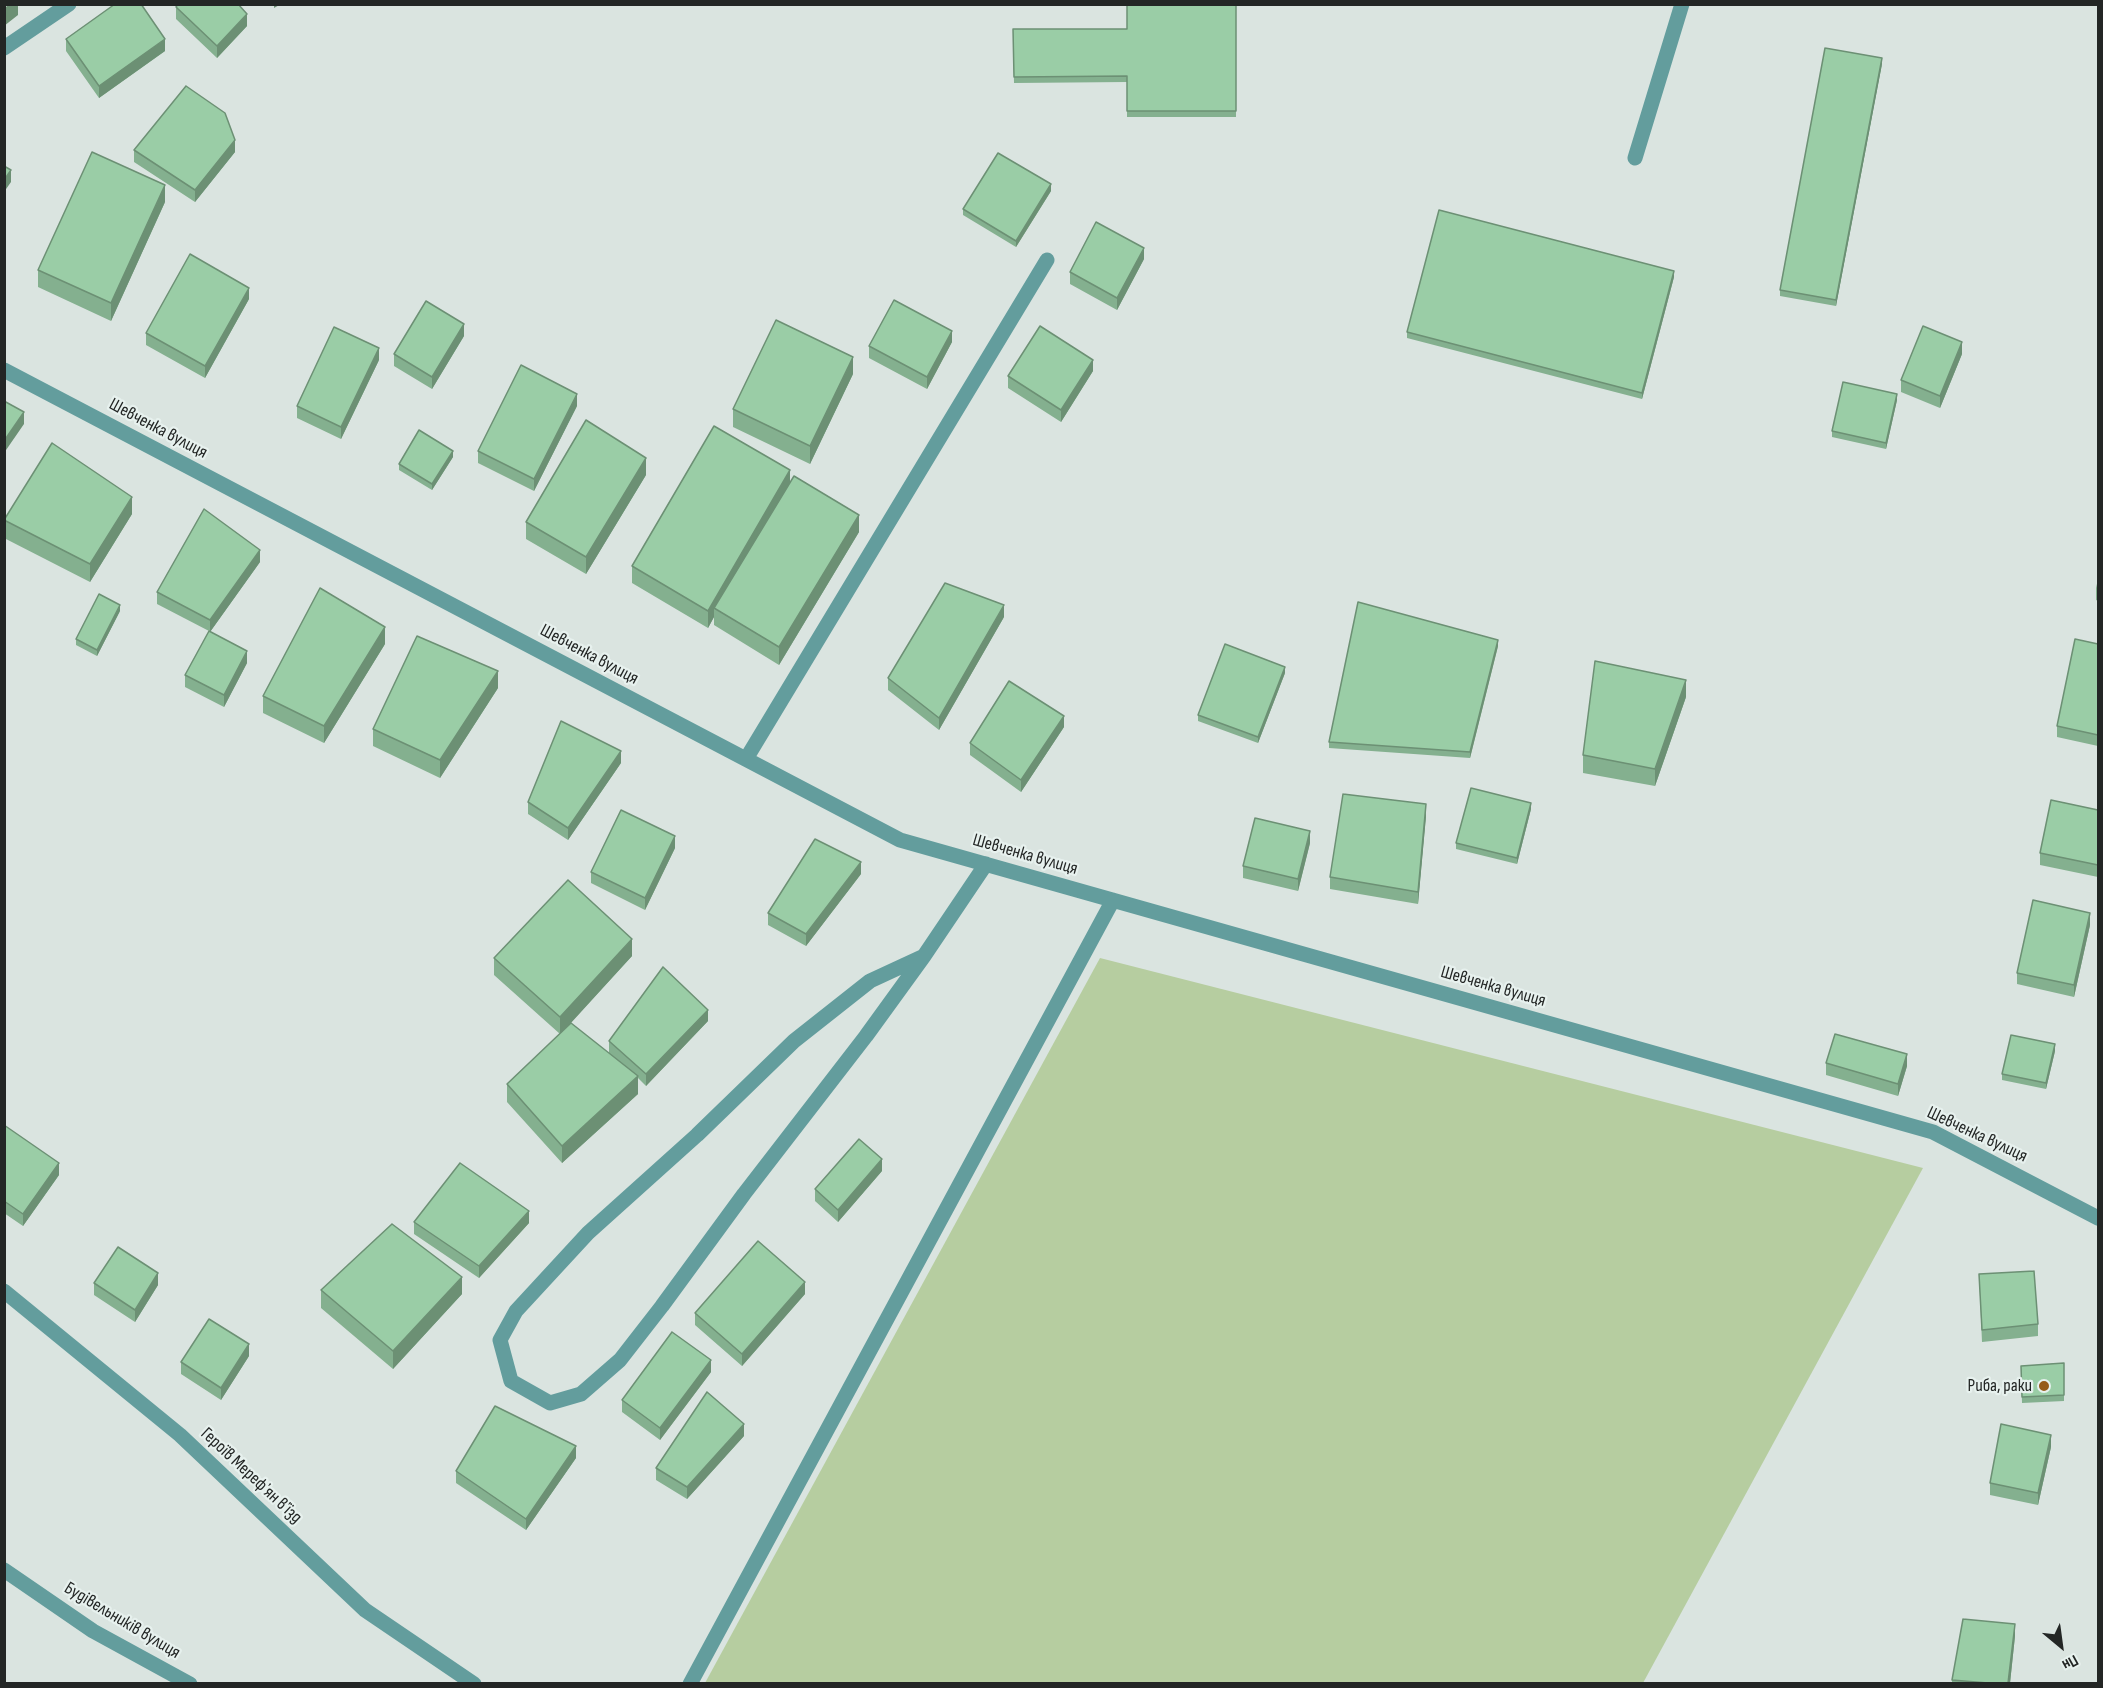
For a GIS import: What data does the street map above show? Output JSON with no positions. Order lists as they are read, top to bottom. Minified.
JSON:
{"streets":{"street":["Шевченка вулиця","Героїв Мерефʼян вʼїзд","Будівельників вулиця"]},"places":["Риба, раки"],"north":"bottom right"}
